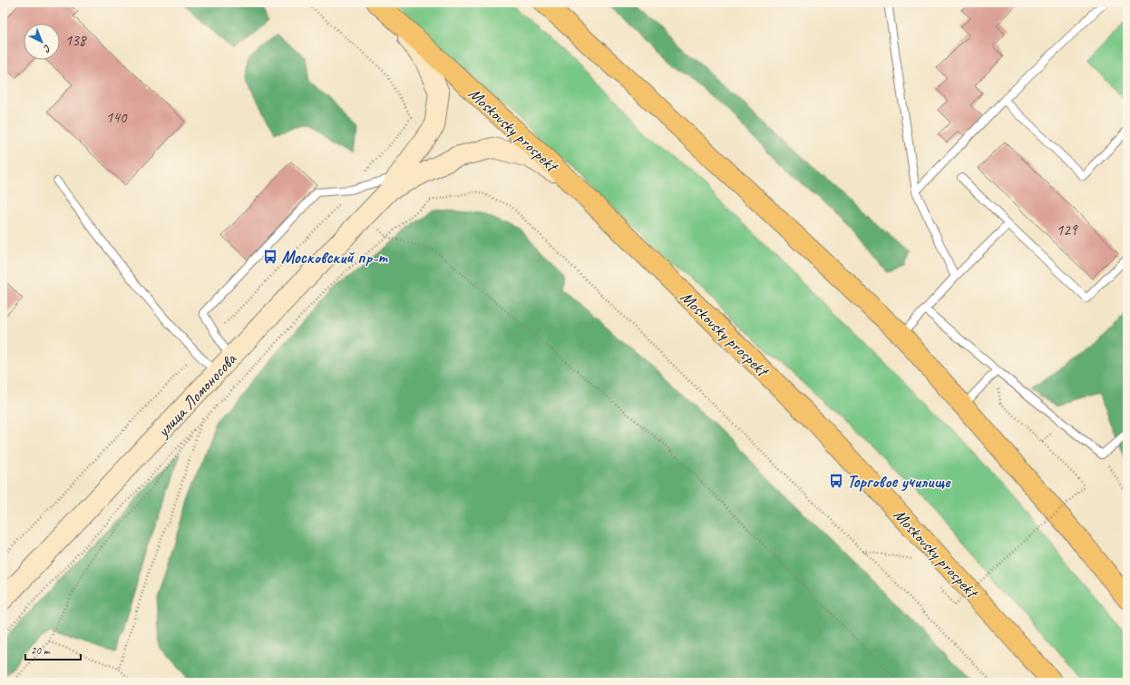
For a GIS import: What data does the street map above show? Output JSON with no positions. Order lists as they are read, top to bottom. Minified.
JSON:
{"streets":{"main road":["Moskovsky prospekt","улица Ломоносова"]},"crossings":[["Moskovsky prospekt","улица Ломоносова"]],"places":{"bus stop":["Московский пр-т","Торговое училище"]},"house_numbers":["138","140","129"],"scale_bar":"20 m","north":"bottom right"}
